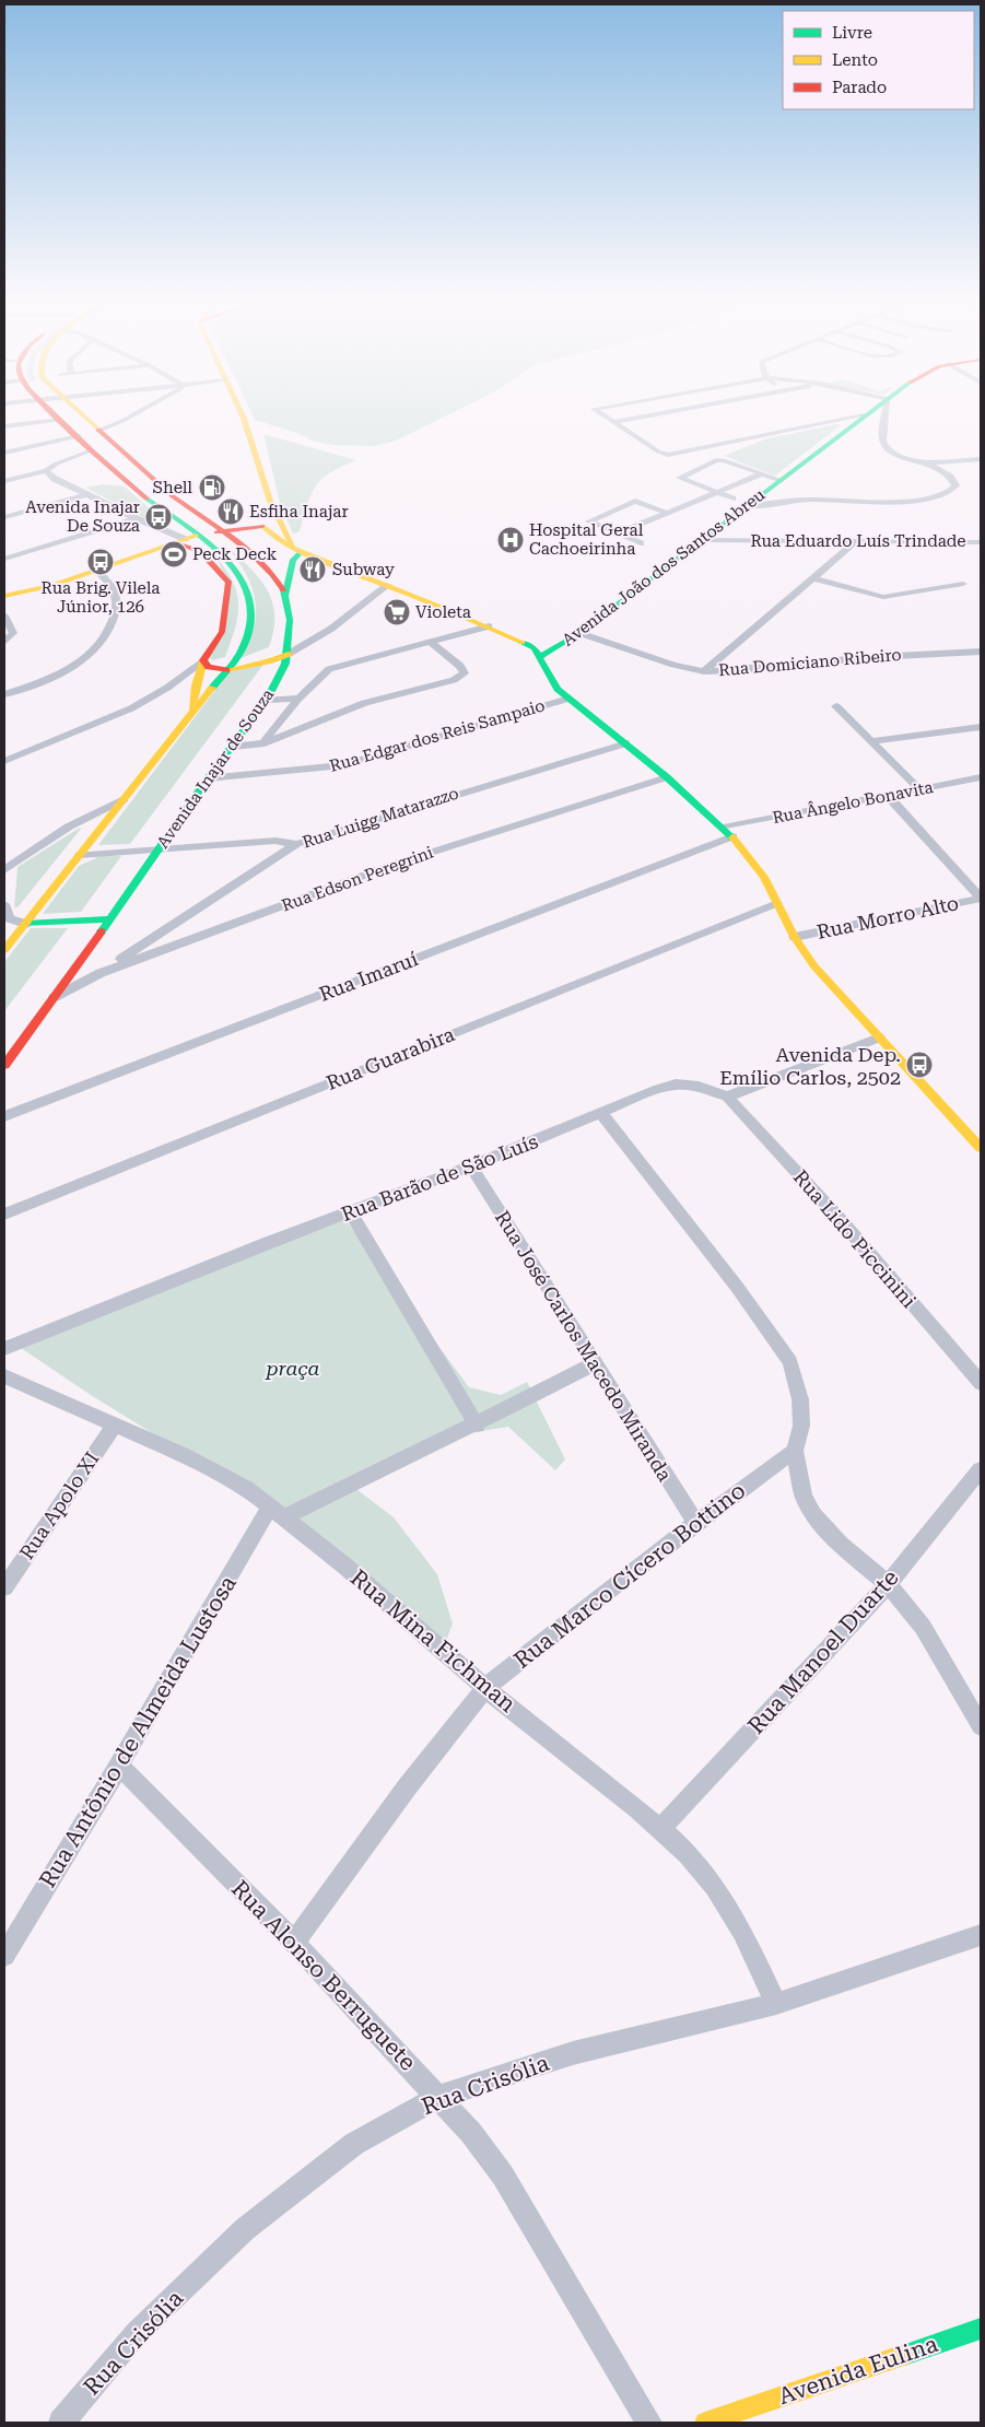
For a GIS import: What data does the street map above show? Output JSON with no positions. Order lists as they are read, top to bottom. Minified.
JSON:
{"streets":{"main road":["Avenida João dos Santos Abreu","Avenida Inajar de Souza","Avenida Eulina"],"street":["Rua Eduardo Luís Trindade","Rua Domiciano Ribeiro","Rua Edgar dos Reis Sampaio","Rua Ângelo Bonavita","Rua Luigg Matarazzo","Rua Edson Peregrini","Rua Morro Alto","Rua Imaruí","Rua Guarabira","Rua Barão de São Luís","Rua Lido Piccinini","Rua José Carlos Macedo Miranda","Rua Apolo XI","Rua Marco Cícero Bottino","Rua Mina Fichman","Rua Manoel Duarte","Rua Antônio de Almeida Lustosa","Rua Alonso Berruguete","Rua Crisólia"]},"crossings":[["Rua Eduardo Luís Trindade","Avenida João dos Santos Abreu"],["Avenida João dos Santos Abreu","Rua Domiciano Ribeiro"],["Rua Edgar dos Reis Sampaio","Avenida Inajar de Souza"],["Avenida Inajar de Souza","Rua Edson Peregrini"],["Rua Ângelo Bonavita","Rua Imaruí"],["Rua Luigg Matarazzo","Rua Edson Peregrini"],["Rua Barão de São Luís","Rua Lido Piccinini"],["Rua Barão de São Luís","Rua José Carlos Macedo Miranda"],["Rua José Carlos Macedo Miranda","Rua Marco Cícero Bottino"],["Rua Apolo XI","Rua Mina Fichman"],["Rua Marco Cícero Bottino","Rua Mina Fichman"],["Rua Marco Cícero Bottino","Rua Alonso Berruguete"],["Rua Mina Fichman","Rua Manoel Duarte"],["Rua Mina Fichman","Rua Antônio de Almeida Lustosa"],["Rua Mina Fichman","Rua Crisólia"],["Rua Antônio de Almeida Lustosa","Rua Alonso Berruguete"],["Rua Alonso Berruguete","Rua Crisólia"]],"parks":["praça"],"places":{"fuel station":["Shell"],"restaurant":["Esfiha Inajar","Subway"],"bus stop":["Avenida Inajar De Souza","Rua Brig. Vilela Júnior, 126","Avenida Dep. Emílio Carlos, 2502"],"hospital":["Hospital Geral Cachoeirinha"],"sports":["Peck Deck"],"supermarket":["Violeta"]},"legend":["Livre","Lento","Parado"]}
